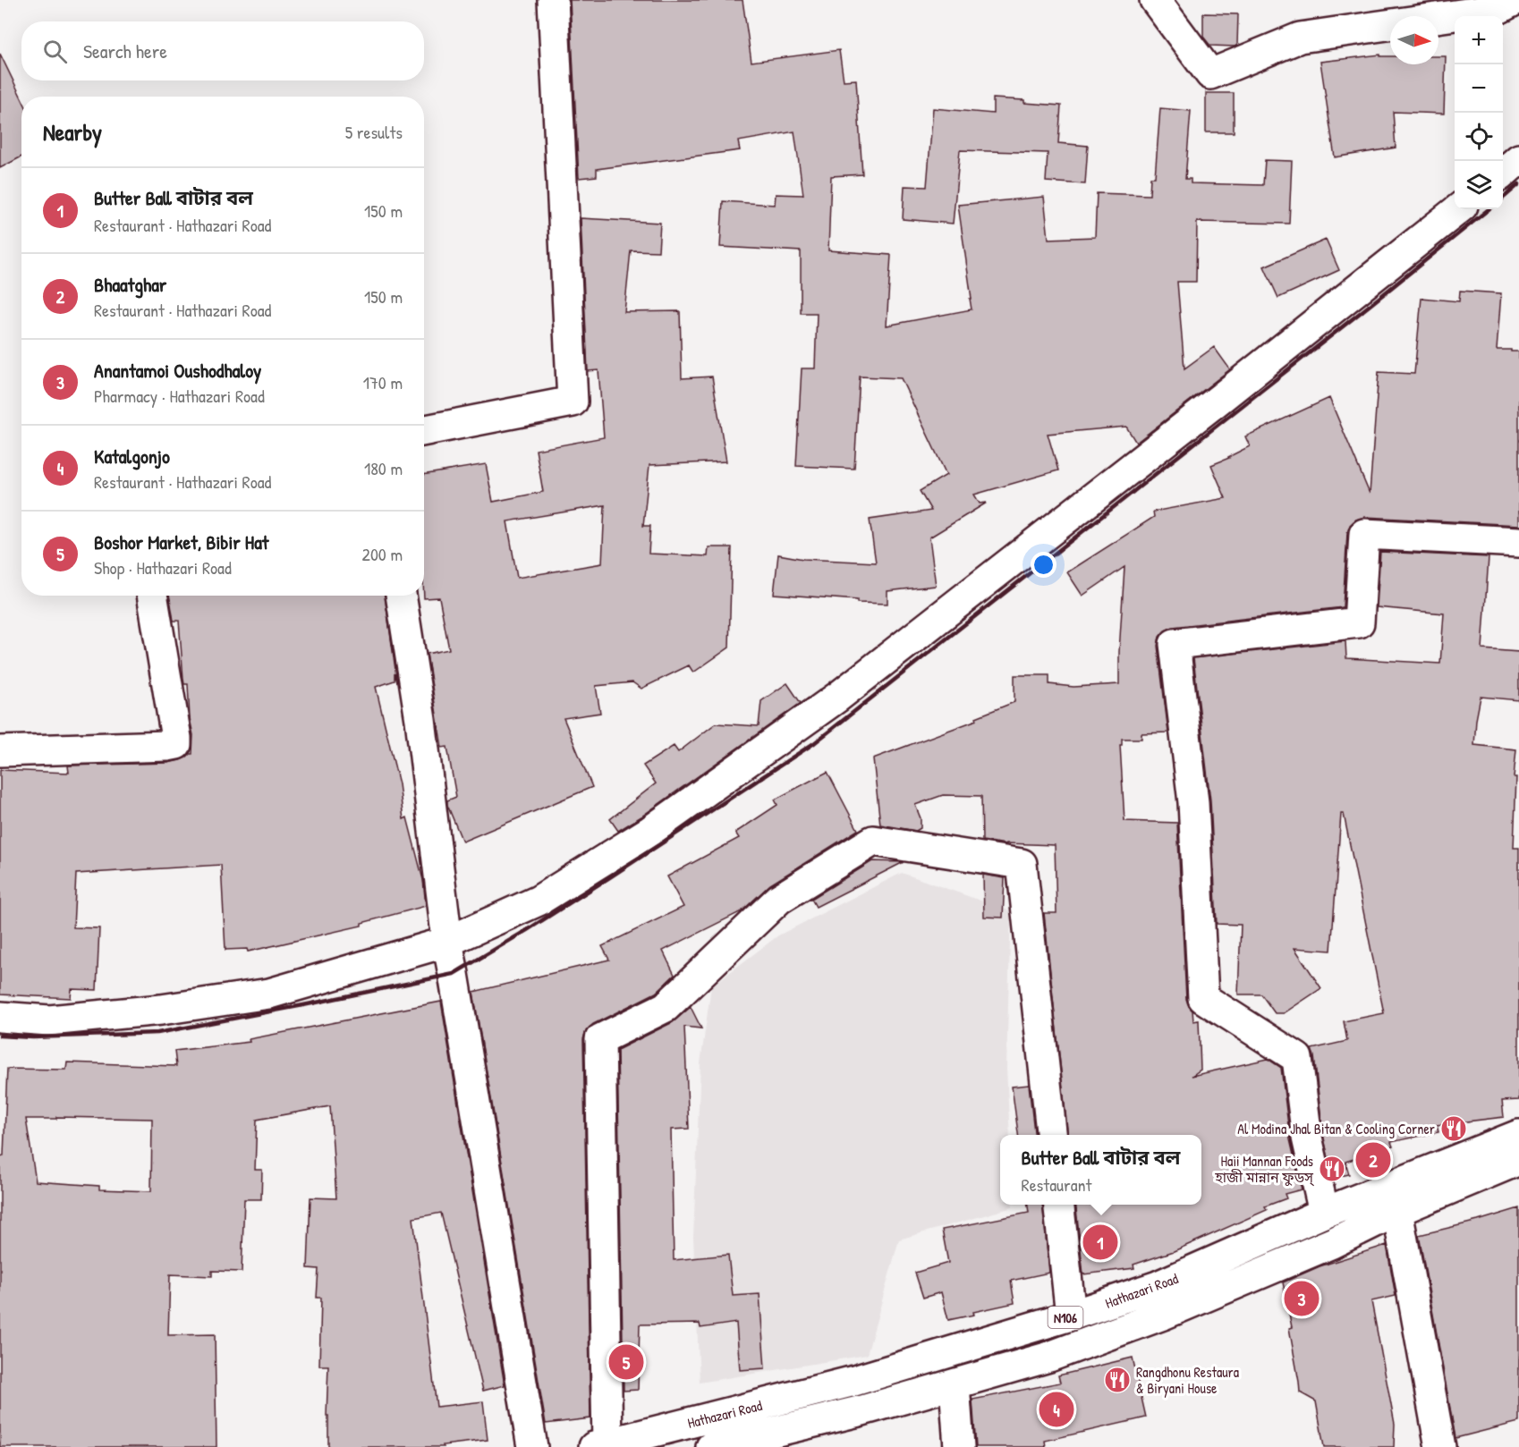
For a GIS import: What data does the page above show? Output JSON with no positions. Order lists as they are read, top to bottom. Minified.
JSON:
{"streets":{"main road":["Hathazari Road","N106"]},"places":{"restaurant":["Al Modina Jhal Bitan & Cooling Corner","Haji Mannan Foods হাজী মান্নান ফুডস্","Rangdhonu Restaura & Biryani House"]},"north":"right","page":{"map_buttons":["+","−"],"search":"Search here","heading":["Nearby","5 results"],"list":[{"mark":"1","name":"Butter Ball বাটার বল","note":"Restaurant · Hathazari Road","value":"150 m"},{"mark":"2","name":"Bhaatghar","note":"Restaurant · Hathazari Road","value":"150 m"},{"mark":"3","name":"Anantamoi Oushodhaloy","note":"Pharmacy · Hathazari Road","value":"170 m"},{"mark":"4","name":"Katalgonjo","note":"Restaurant · Hathazari Road","value":"180 m"},{"mark":"5","name":"Boshor Market, Bibir Hat","note":"Shop · Hathazari Road","value":"200 m"}],"popup":["Butter Ball বাটার বল","Restaurant"],"pins":["2","1","3","5","4"]}}
